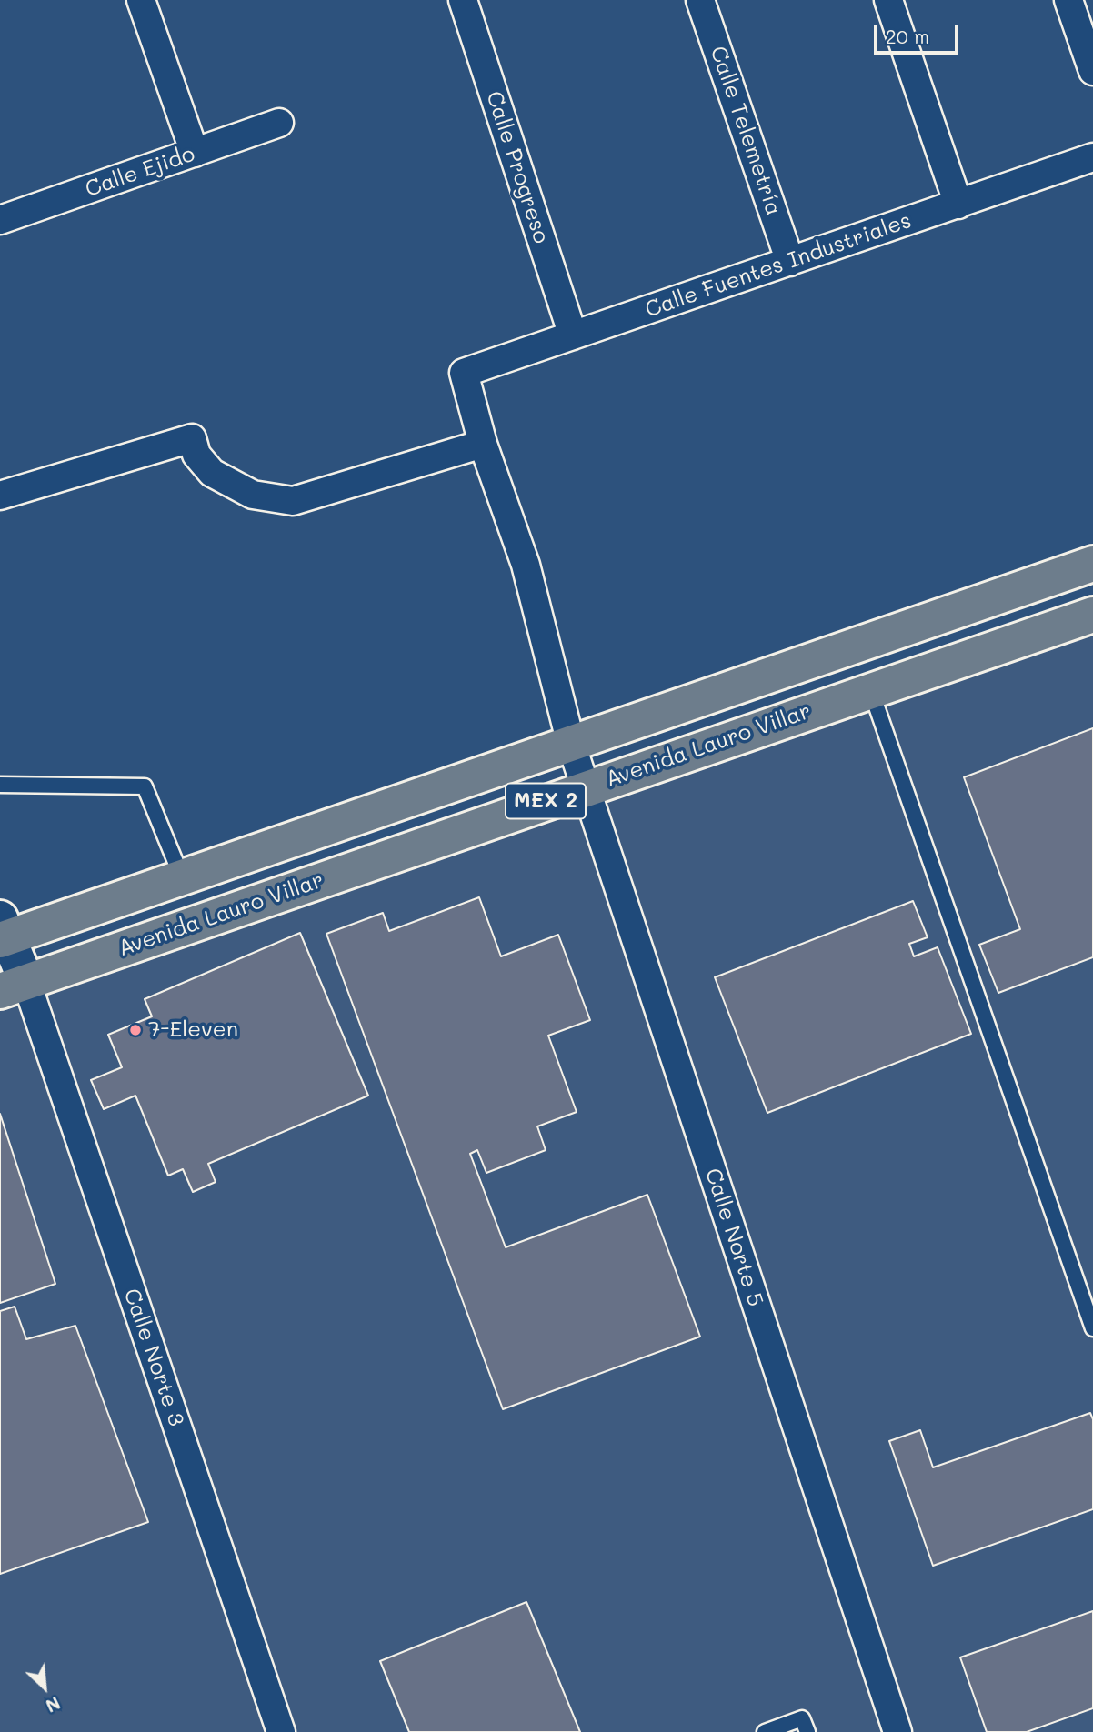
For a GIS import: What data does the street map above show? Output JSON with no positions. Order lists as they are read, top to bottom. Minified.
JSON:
{"streets":{"main road":["Avenida Lauro Villar","MEX 2"],"street":["Calle Telemetría","Calle Progreso","Calle Ejido","Calle Fuentes Industriales","Calle Norte 5","Calle Norte 3"]},"crossings":[["Calle Telemetría","Calle Fuentes Industriales"],["Calle Progreso","Calle Fuentes Industriales"],["Calle Fuentes Industriales","Calle Norte 5"],["Avenida Lauro Villar","Calle Norte 5"],["Avenida Lauro Villar","Calle Norte 3"]],"places":["7-Eleven"],"scale_bar":"20 m","north":"bottom right"}
